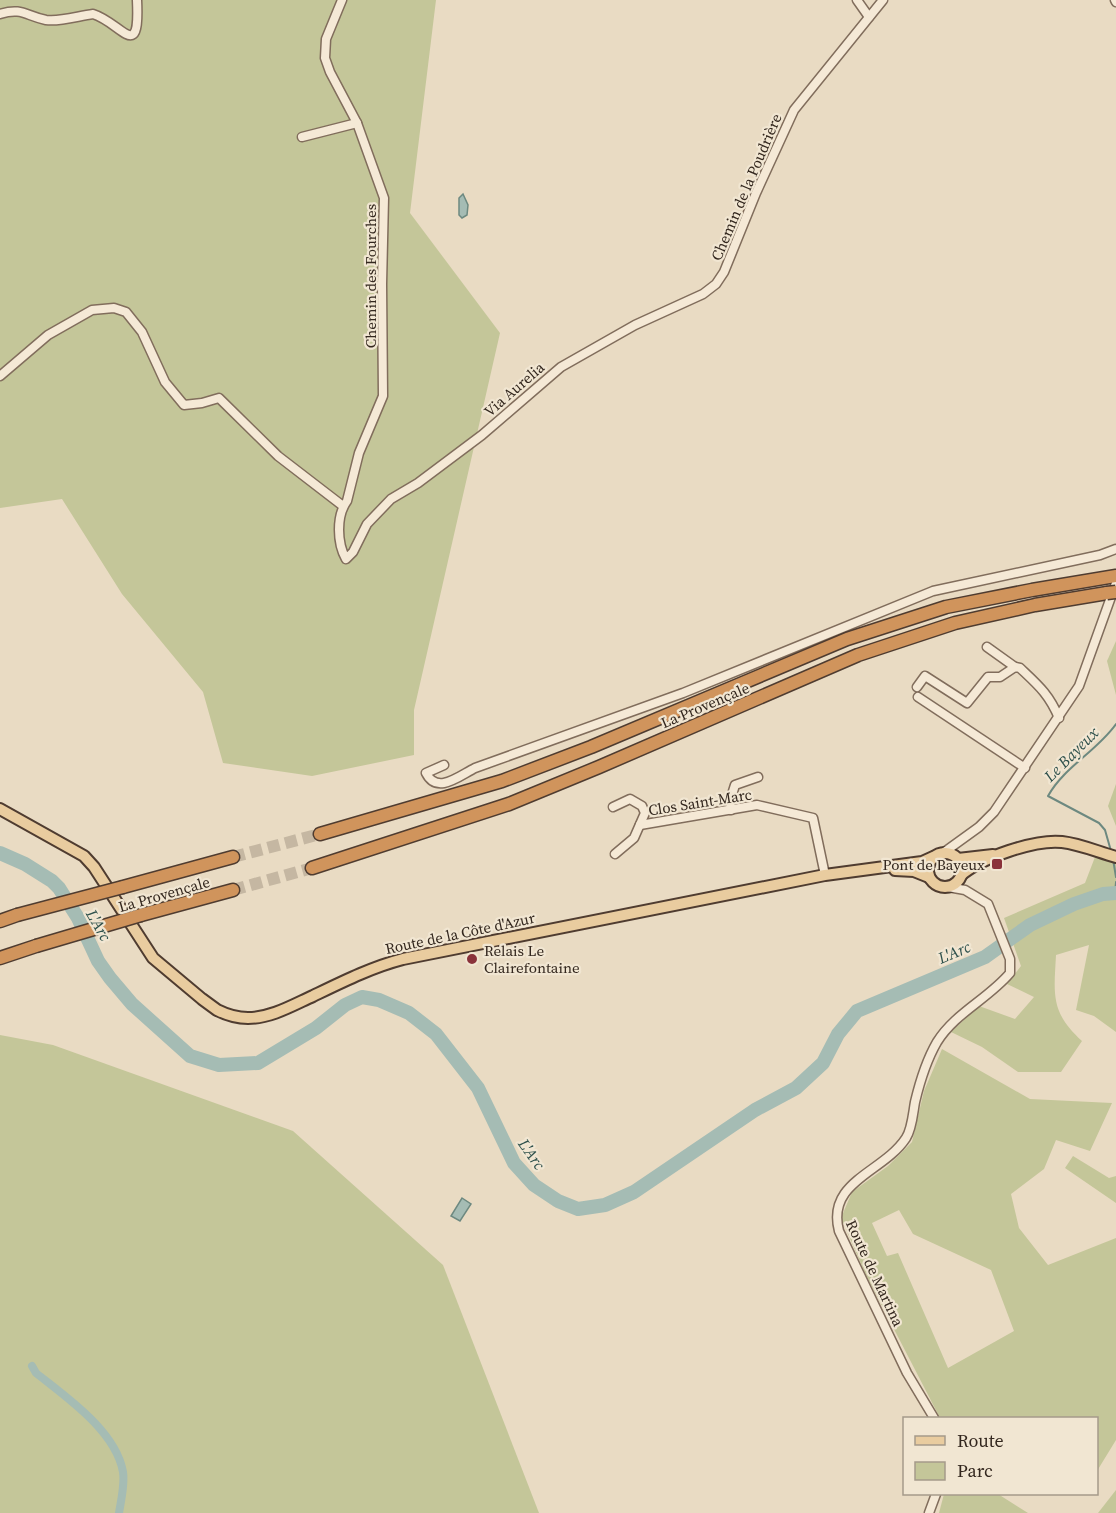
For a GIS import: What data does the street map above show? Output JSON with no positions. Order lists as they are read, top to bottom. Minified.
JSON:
{"streets":{"highway":["La Provençale"],"main road":["Route de la Côte d'Azur"],"street":["Chemin de la Poudrière","Chemin des Fourches","Via Aurelia","Clos Saint-Marc","Route de Martina"]},"crossings":[["Chemin de la Poudrière","Via Aurelia"],["Chemin des Fourches","Via Aurelia"],["Clos Saint-Marc","Route de la Côte d'Azur"],["Route de la Côte d'Azur","Route de Martina"]],"water":["Le Bayeux","L'Arc"],"places":{"transit":["Pont de Bayeux"],"other":["Relais Le Clairefontaine"]},"legend":["Route","Parc"]}
